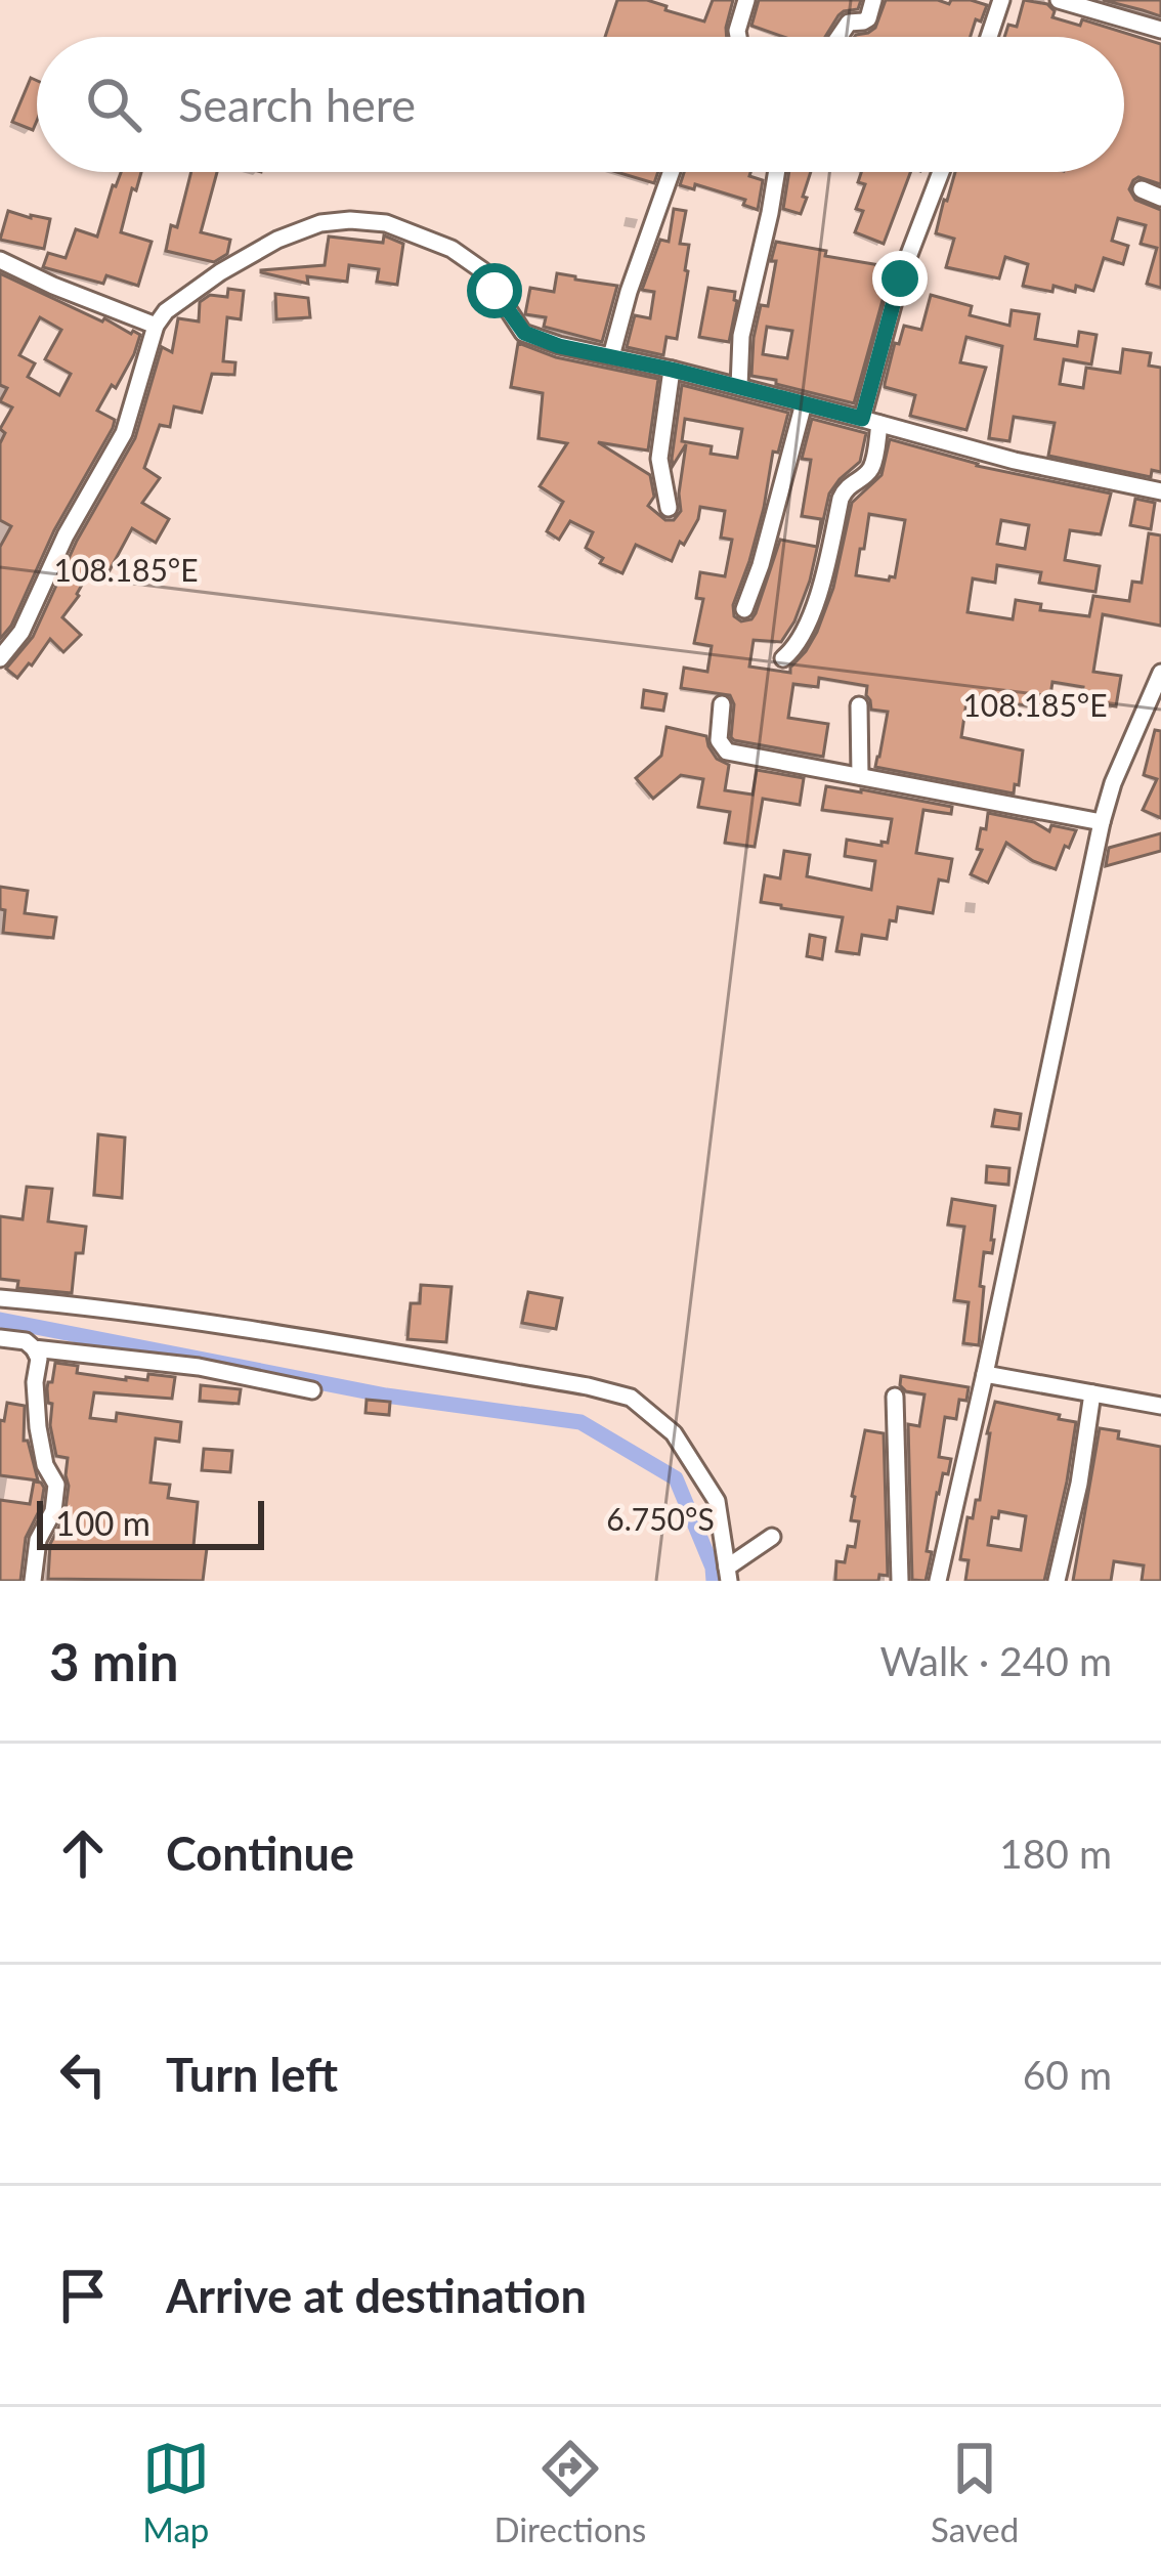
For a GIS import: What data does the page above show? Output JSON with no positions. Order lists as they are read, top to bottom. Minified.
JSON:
{"scale_bar":"100 m","page":{"search":"Search here","scale":"100 m","heading":["3 min","Walk · 240 m"],"list":[["Continue","180 m"],["Turn left","60 m"],"Arrive at destination"],"nav":["Map","Directions","Saved"]},"coordinates":["108.185°E","6.750°S"]}
